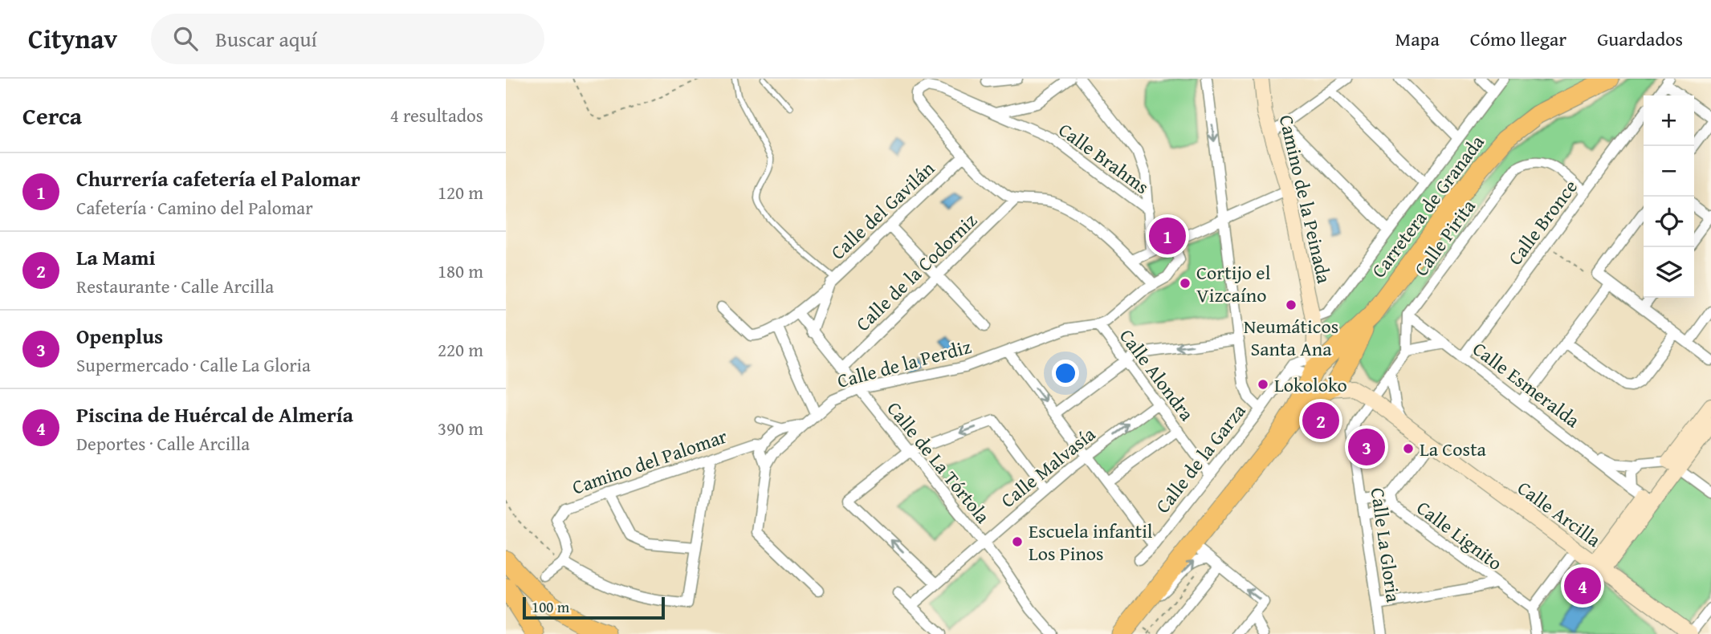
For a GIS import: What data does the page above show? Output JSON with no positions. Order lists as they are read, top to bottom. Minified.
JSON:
{"streets":{"highway":["Carretera de Granada"],"street":["Calle Brahms","Camino de la Peinada","Calle del Gavilán","Calle Bronce","Calle Pirita","Calle de la Codorniz","Calle de la Perdiz","Calle Alondra","Calle Esmeralda","Calle de la Garza","Camino del Palomar","Calle de La Tórtola","Calle Malvasía","Calle Arcilla","Calle Lignito","Calle La Gloria"]},"crossings":[["Calle Brahms","Calle del Gavilán"],["Camino de la Peinada","Carretera de Granada"],["Camino de la Peinada","Calle de la Garza"],["Camino de la Peinada","Calle Arcilla"],["Carretera de Granada","Calle de la Garza"],["Carretera de Granada","Calle Arcilla"],["Calle del Gavilán","Calle de la Perdiz"],["Calle del Gavilán","Calle de La Tórtola"],["Calle Bronce","Calle Pirita"],["Calle Bronce","Calle Esmeralda"],["Calle Pirita","Calle Esmeralda"],["Calle de la Codorniz","Calle de la Perdiz"],["Calle de la Codorniz","Calle de La Tórtola"],["Calle de la Perdiz","Calle Alondra"],["Calle de la Perdiz","Calle de La Tórtola"],["Calle Alondra","Calle de la Garza"],["Calle Alondra","Calle Malvasía"],["Calle de la Garza","Calle Arcilla"],["Calle de La Tórtola","Calle Malvasía"],["Calle Arcilla","Calle La Gloria"],["Calle Lignito","Calle La Gloria"]],"places":["Cortijo el Vizcaíno","Neumáticos Santa Ana","Lokoloko","La Costa","Escuela infantil Los Pinos"],"scale_bar":"100 m","page":{"header":"Citynav","search":"Buscar aquí","nav":["Mapa","Cómo llegar","Guardados"],"heading":["Cerca","4 resultados"],"map_buttons":["+","−"],"list":[{"mark":"1","name":"Churrería cafetería el Palomar","note":"Cafetería · Camino del Palomar","value":"120 m"},{"mark":"2","name":"La Mami","note":"Restaurante · Calle Arcilla","value":"180 m"},{"mark":"3","name":"Openplus","note":"Supermercado · Calle La Gloria","value":"220 m"},{"mark":"4","name":"Piscina de Huércal de Almería","note":"Deportes · Calle Arcilla","value":"390 m"}],"pins":["1","2","3","4"],"scale":"100 m"}}
